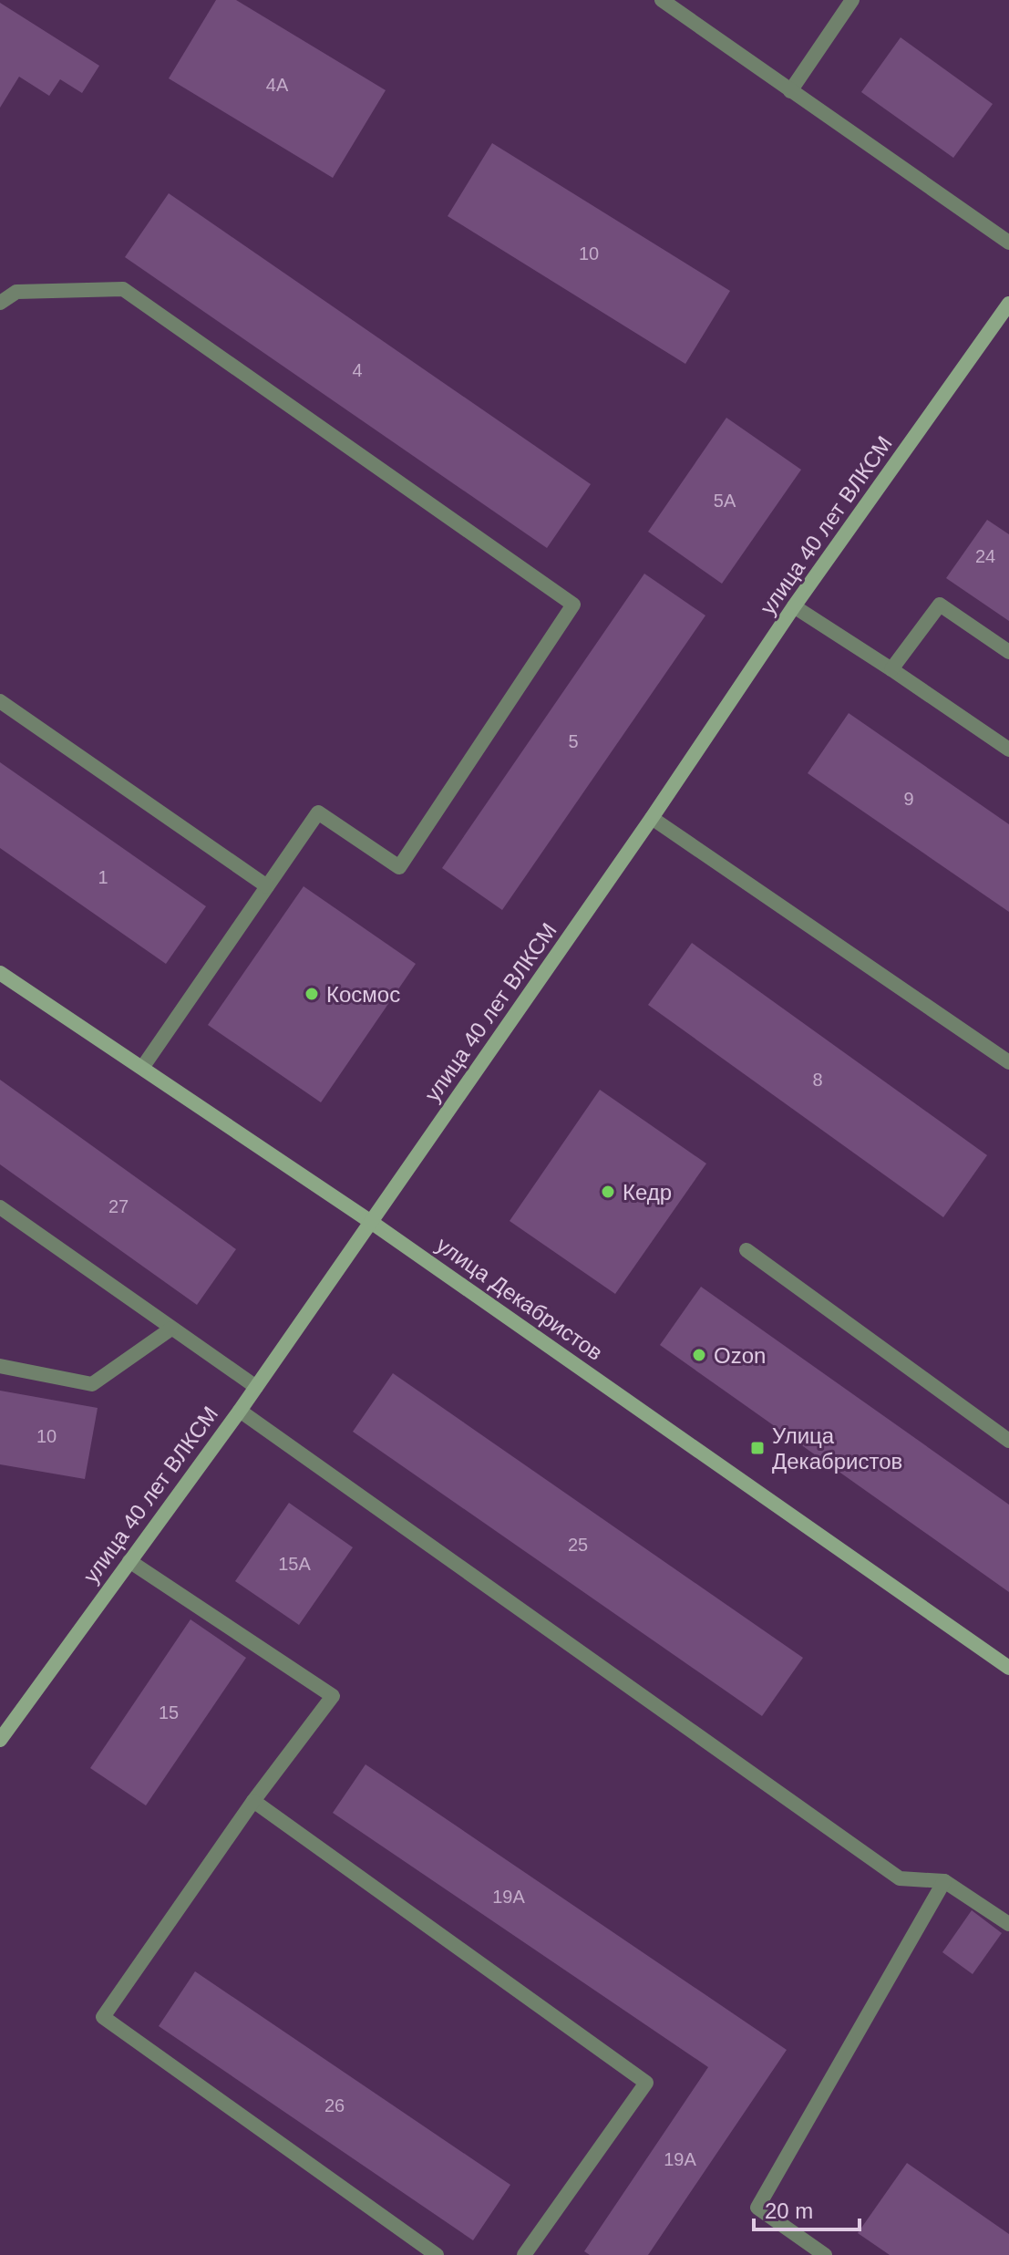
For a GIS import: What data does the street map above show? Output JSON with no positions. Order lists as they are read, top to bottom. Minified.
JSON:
{"streets":{"main road":["улица 40 лет ВЛКСМ","улица Декабристов"]},"crossings":[["улица 40 лет ВЛКСМ","улица Декабристов"]],"places":{"other":["Космос","Кедр","Ozon"],"transit":["Улица Декабристов"]},"house_numbers":["4А","10","4","5А","24","5","9","1","8","27","10","25","15А","15","19А","26","19А"],"scale_bar":"20 m"}
